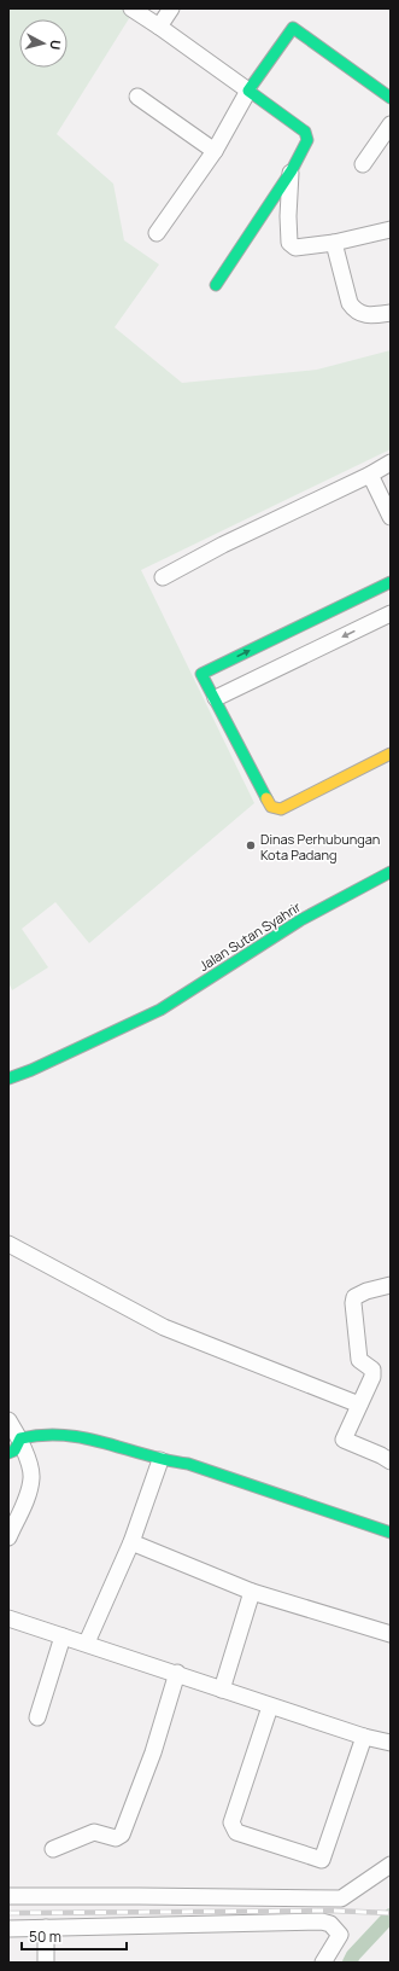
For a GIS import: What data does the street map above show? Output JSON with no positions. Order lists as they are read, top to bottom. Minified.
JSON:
{"streets":{"street":["Jalan Sutan Syahrir"]},"places":["Dinas Perhubungan Kota Padang"],"scale_bar":"50 m","north":"right"}
